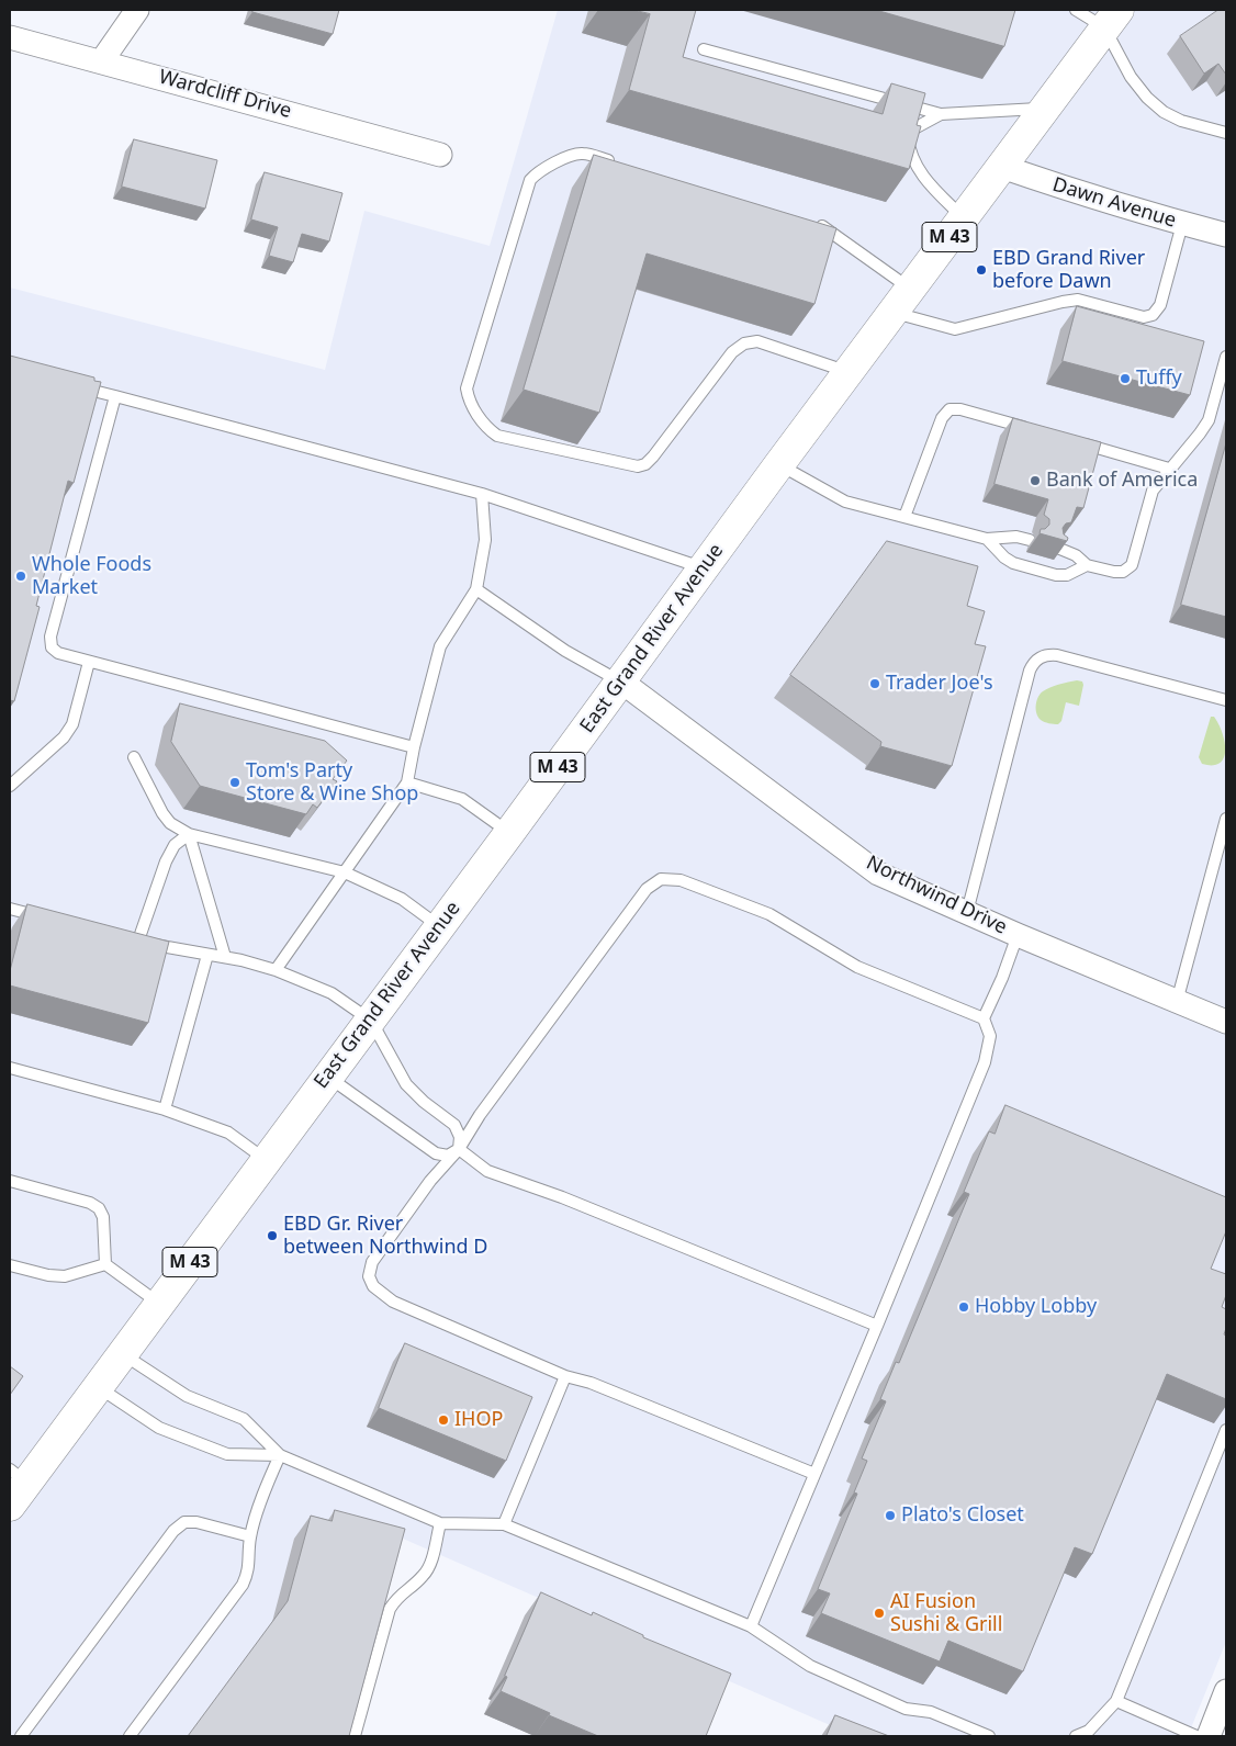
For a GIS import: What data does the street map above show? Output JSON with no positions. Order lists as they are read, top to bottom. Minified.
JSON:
{"streets":{"main road":["M 43","East Grand River Avenue"],"street":["Wardcliff Drive","Dawn Avenue","Northwind Drive"]},"crossings":[["Dawn Avenue","East Grand River Avenue"],["East Grand River Avenue","Northwind Drive"]],"places":["EBD Grand River before Dawn","Tuffy","Bank of America","Whole Foods Market","Trader Joe's","Tom's Party Store & Wine Shop","EBD Gr. River between Northwind D","Hobby Lobby","IHOP","Plato's Closet","AI Fusion Sushi & Grill"]}
